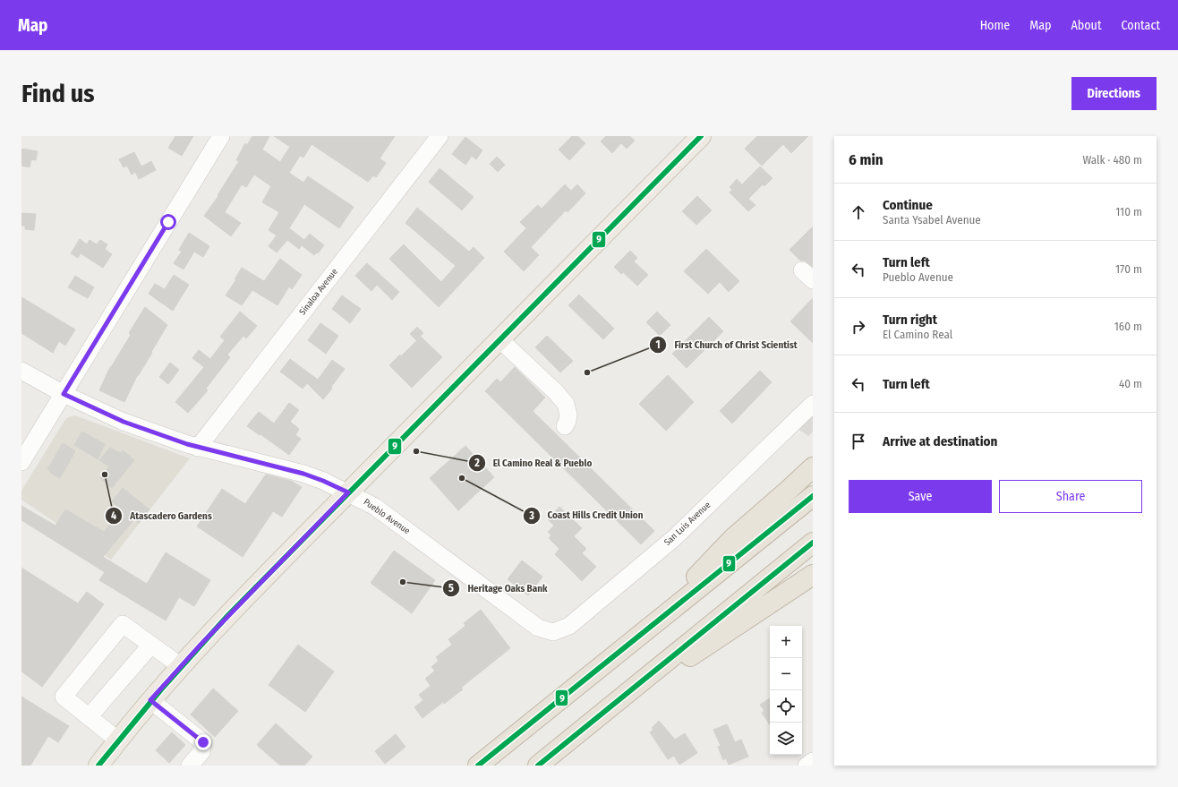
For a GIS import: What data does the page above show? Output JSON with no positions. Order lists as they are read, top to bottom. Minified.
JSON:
{"streets":{"street":["Sinaloa Avenue","Pueblo Avenue","San Luis Avenue"]},"crossings":[["Sinaloa Avenue","Pueblo Avenue"],["Pueblo Avenue","San Luis Avenue"]],"places":["First Church of Christ Scientist","El Camino Real & Pueblo","Atascadero Gardens","Coast Hills Credit Union","Heritage Oaks Bank"],"lines":["transit line 9"],"page":{"header":"Map","nav":["Home","Map","About","Contact"],"buttons":["Directions",["Save","Share"]],"title":"Find us","heading":["6 min","Walk · 480 m"],"list":[["Continue","Santa Ysabel Avenue","110 m"],["Turn left","Pueblo Avenue","170 m"],["Turn right","El Camino Real","160 m"],["Turn left","40 m"],"Arrive at destination"],"map_buttons":["+","−"]}}
